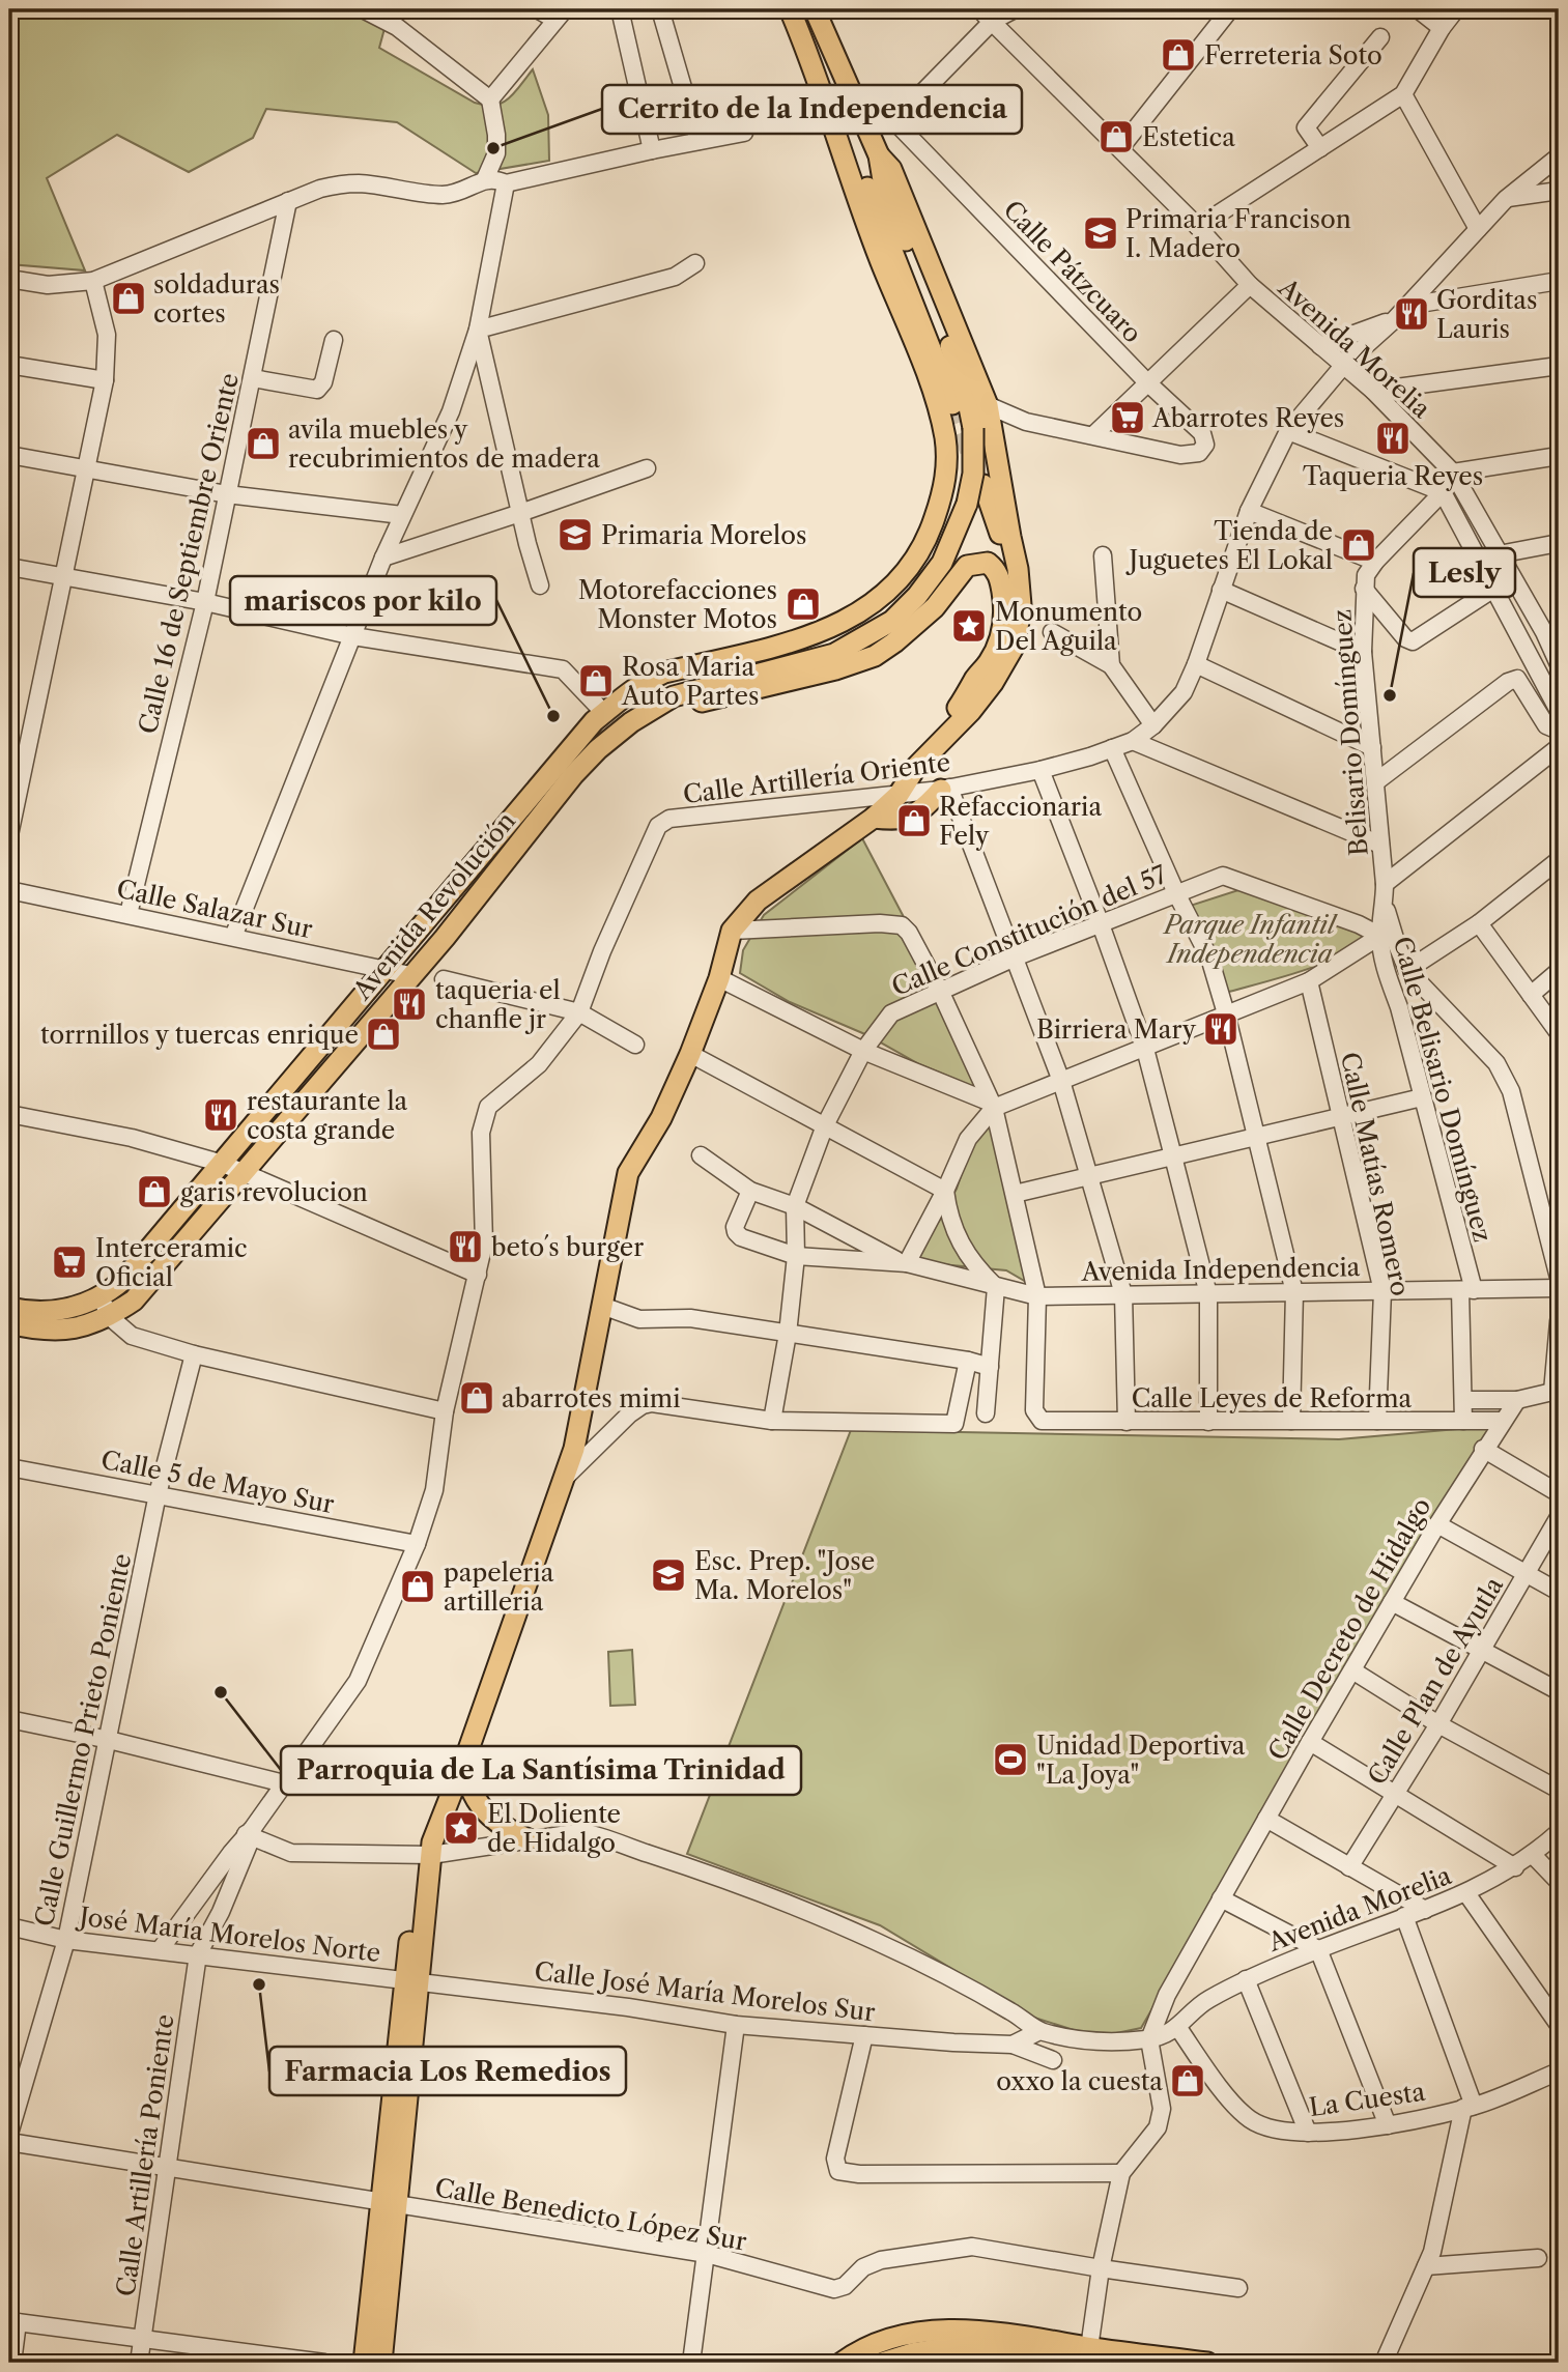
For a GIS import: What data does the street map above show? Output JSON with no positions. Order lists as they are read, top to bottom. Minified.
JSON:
{"streets":{"main road":["Avenida Revolución"],"street":["Calle Pátzcuaro","Avenida Morelia","Calle 16 de Septiembre Oriente","Belisario Domínguez","Calle Artillería Oriente","Calle Salazar Sur","Calle Constitución del 57","Calle Belisario Domínguez","Calle Matías Romero","Avenida Independencia","Calle Leyes de Reforma","Calle 5 de Mayo Sur","Calle Decreto de Hidalgo","Calle Plan de Ayutla","Calle Guillermo Prieto Poniente","José María Morelos Norte","Calle José María Morelos Sur","La Cuesta","Calle Artillería Poniente","Calle Benedicto López Sur"]},"crossings":[["Calle Pátzcuaro","Avenida Morelia"],["Avenida Morelia","Belisario Domínguez"],["Avenida Morelia","Calle Artillería Oriente"],["Avenida Morelia","La Cuesta"],["Calle 16 de Septiembre Oriente","Calle Salazar Sur"],["Belisario Domínguez","Calle Belisario Domínguez"],["Calle Artillería Oriente","Calle 5 de Mayo Sur"],["Calle Artillería Oriente","José María Morelos Norte"],["Calle Artillería Oriente","Calle Artillería Poniente"],["Avenida Revolución","Calle Salazar Sur"],["Calle Constitución del 57","Calle Belisario Domínguez"],["Calle Belisario Domínguez","Avenida Independencia"],["Calle Belisario Domínguez","Calle Leyes de Reforma"],["Calle Matías Romero","Avenida Independencia"],["Calle Matías Romero","Calle Leyes de Reforma"],["Avenida Independencia","Calle Leyes de Reforma"],["Calle Leyes de Reforma","Calle Decreto de Hidalgo"],["Calle 5 de Mayo Sur","Calle Guillermo Prieto Poniente"],["Calle Guillermo Prieto Poniente","José María Morelos Norte"],["José María Morelos Norte","Calle José María Morelos Sur"],["José María Morelos Norte","Calle Artillería Poniente"],["Calle Artillería Poniente","Calle Benedicto López Sur"]],"parks":["Parque Infantil Independencia"],"places":{"shop":["Ferreteria Soto","Estetica","soldaduras cortes","avila muebles y recubrimientos de madera","Tienda de Juguetes El Lokal","Motorefacciones Monster Motos","Rosa Maria Auto Partes","Refaccionaria Fely","torrnillos y tuercas enrique","garis revolucion","abarrotes mimi","papeleria artilleria","oxxo la cuesta"],"other":["Cerrito de la Independencia","Lesly","mariscos por kilo","Parroquia de La Santísima Trinidad","Farmacia Los Remedios"],"school or university":["Primaria Francison I. Madero","Primaria Morelos","Esc. Prep. \"Jose Ma. Morelos\""],"restaurant":["Gorditas Lauris","Taqueria Reyes","taqueria el chanfle jr","Birriera Mary","restaurante la costa grande","beto´s burger"],"supermarket":["Abarrotes Reyes","Interceramic Oficial"],"place":["Monumento Del Aguila","El Doliente de Hidalgo"],"sports":["Unidad Deportiva \"La Joya\""]}}
